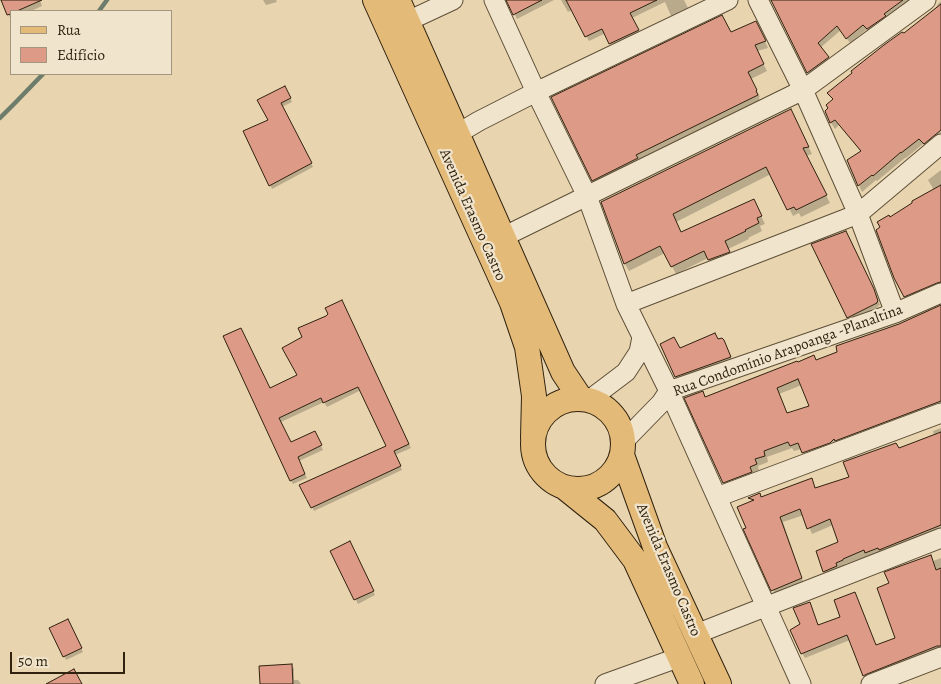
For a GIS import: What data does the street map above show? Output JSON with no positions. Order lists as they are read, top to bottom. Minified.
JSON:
{"streets":{"main road":["Avenida Erasmo Castro"],"street":["Rua Condomínio Arapoanga -Planaltina"]},"crossings":[["Avenida Erasmo Castro","Rua Condomínio Arapoanga -Planaltina"]],"legend":["Rua","Edifício"],"scale_bar":"50 m"}
